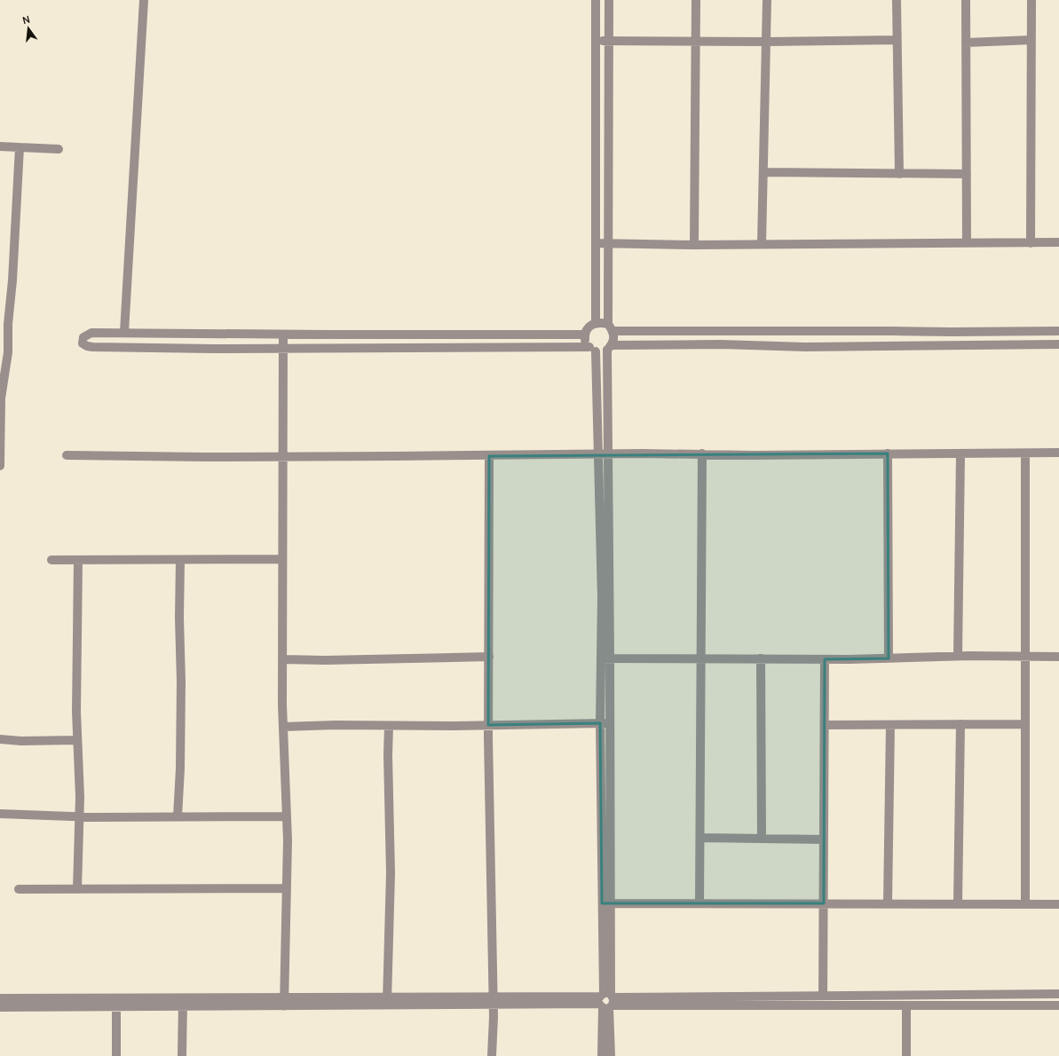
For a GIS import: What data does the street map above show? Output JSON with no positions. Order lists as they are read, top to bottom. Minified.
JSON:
{"north":"top"}
